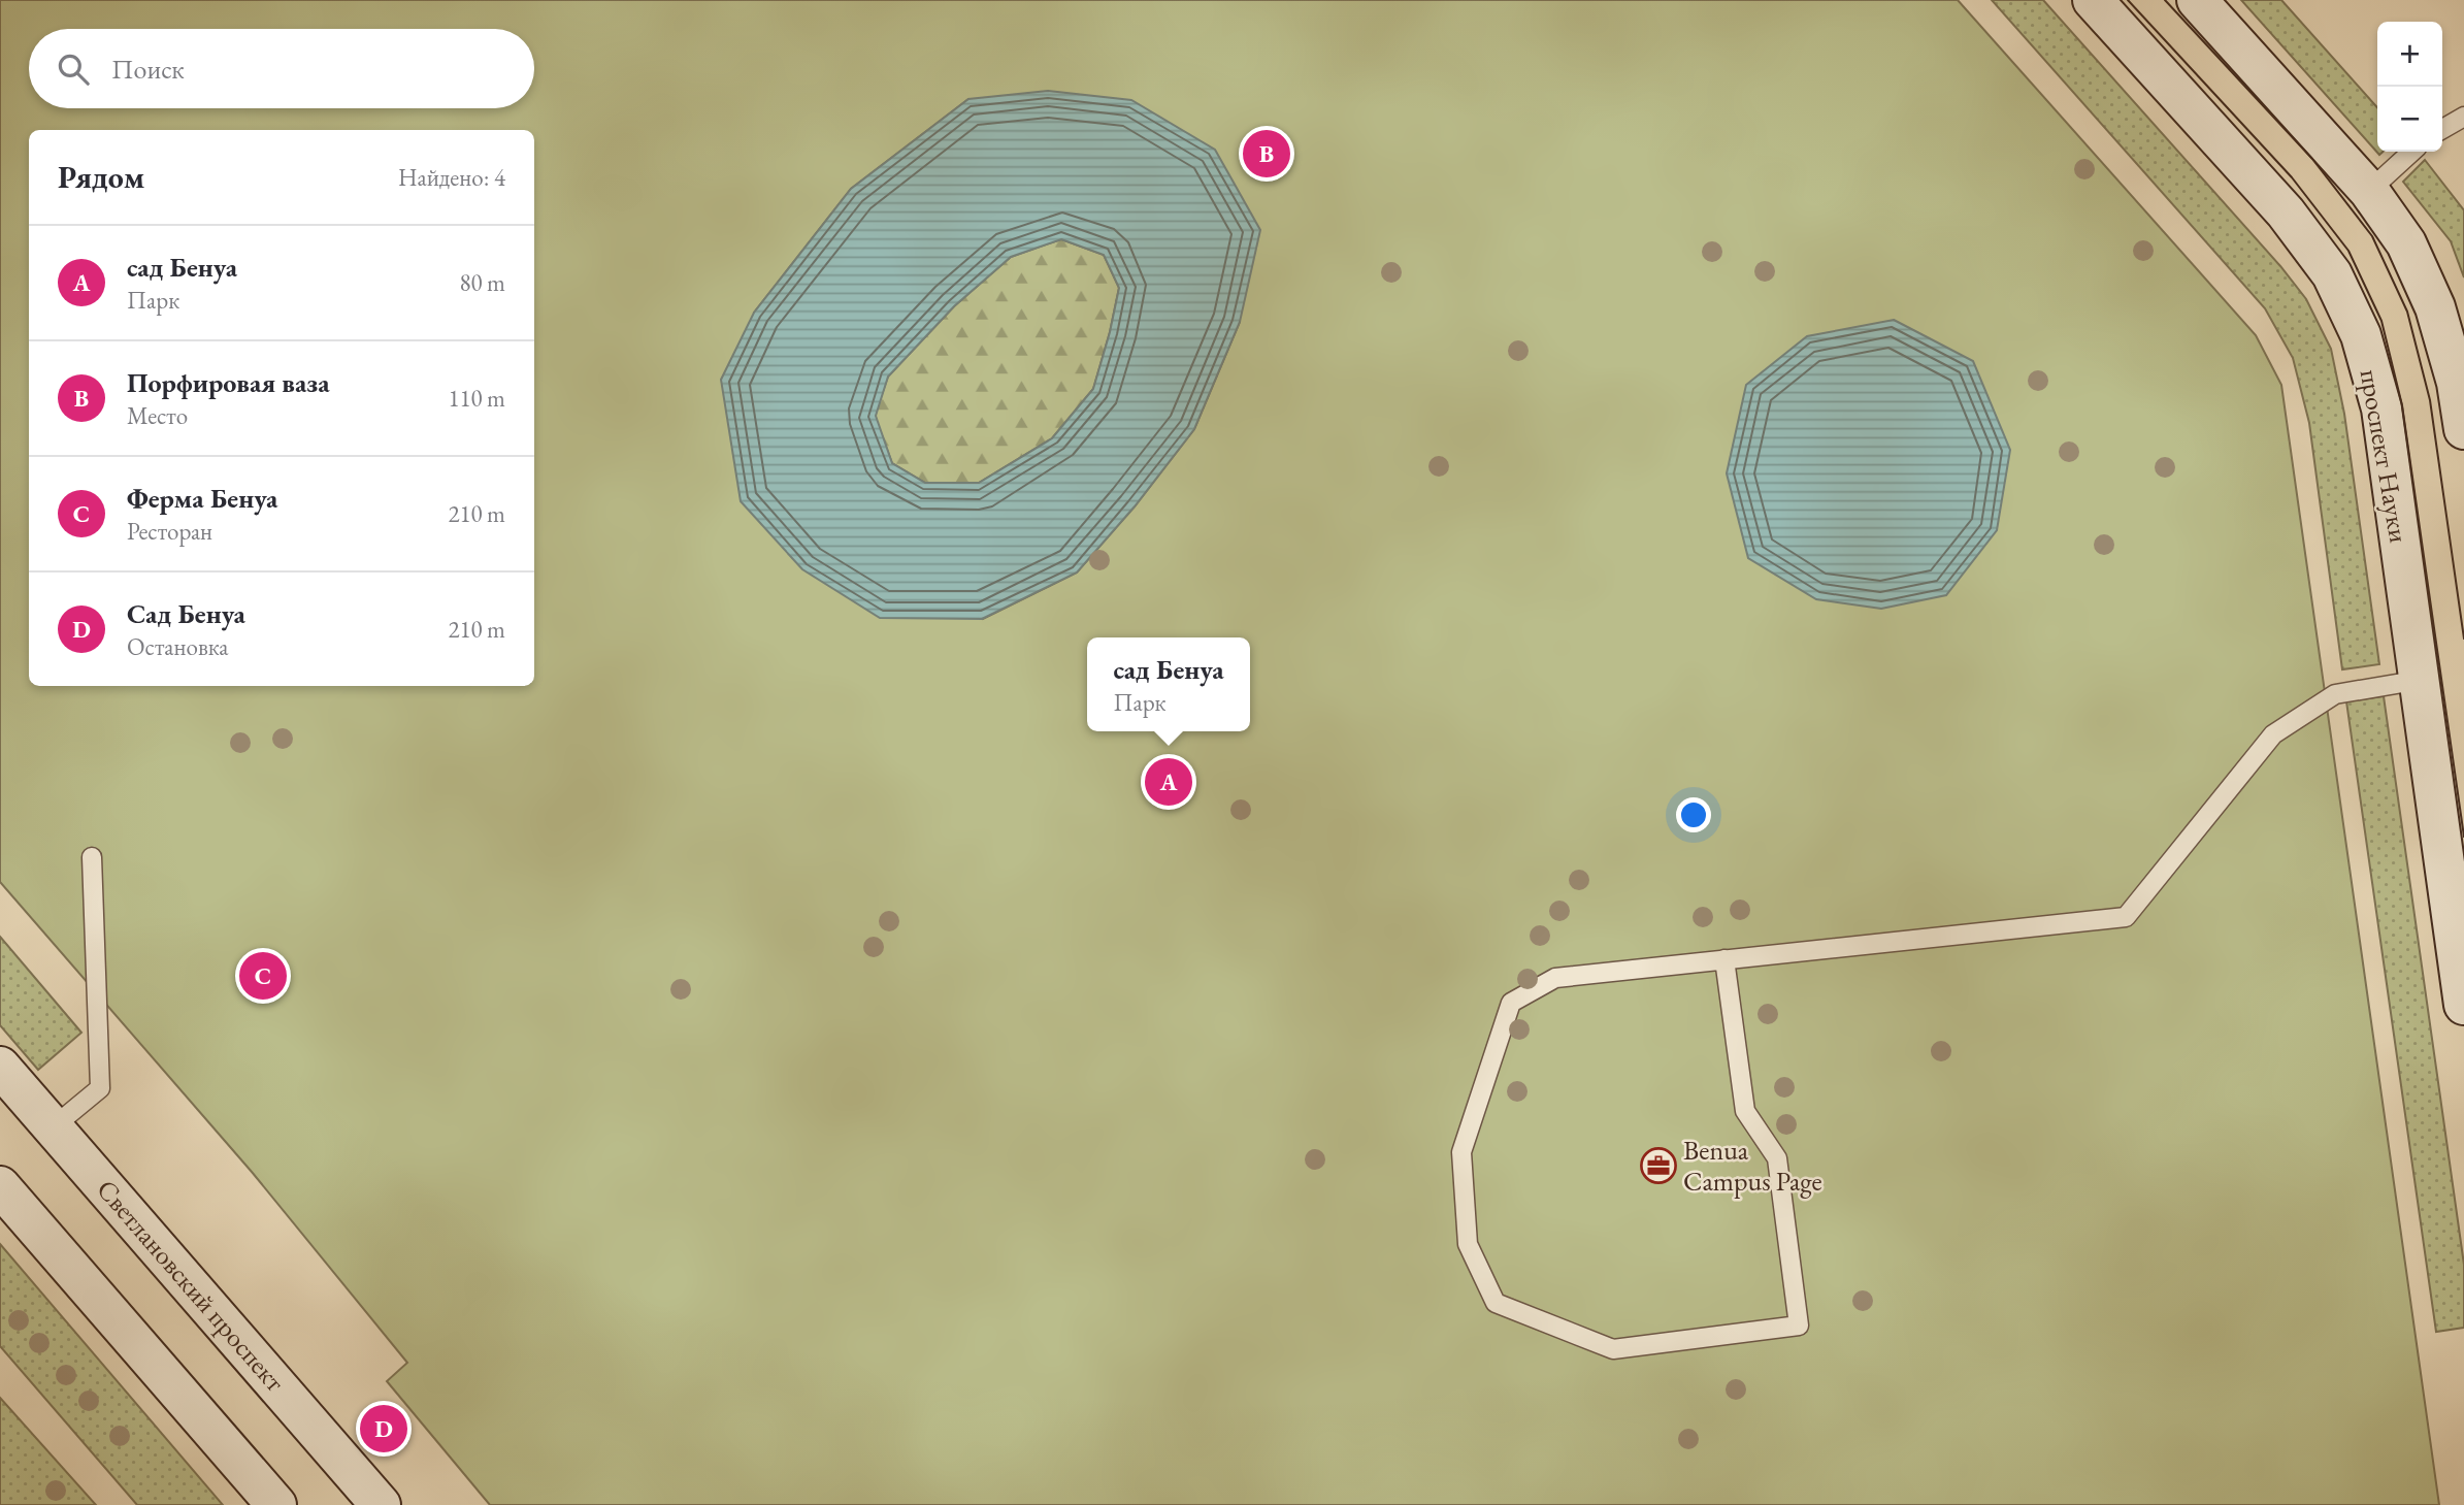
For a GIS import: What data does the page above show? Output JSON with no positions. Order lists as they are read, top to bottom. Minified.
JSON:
{"streets":{"main road":["проспект Науки","Светлановский проспект"]},"places":{"office":["Benua Campus Page"]},"page":{"map_buttons":["+","−"],"search":"Поиск","pins":["B","A","C","D"],"heading":["Рядом","Найдено: 4"],"list":[{"mark":"A","name":"сад Бенуа","note":"Парк","value":"80 m"},{"mark":"B","name":"Порфировая ваза","note":"Место","value":"110 m"},{"mark":"C","name":"Ферма Бенуа","note":"Ресторан","value":"210 m"},{"mark":"D","name":"Сад Бенуа","note":"Остановка","value":"210 m"}],"popup":["сад Бенуа","Парк"]}}
